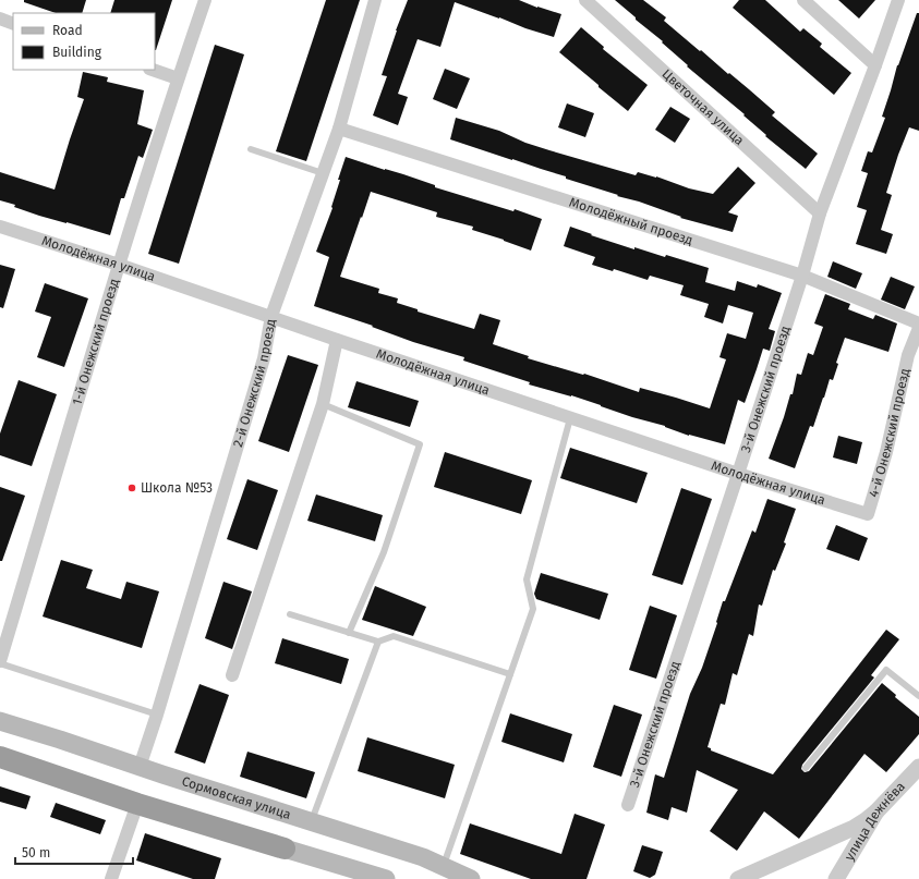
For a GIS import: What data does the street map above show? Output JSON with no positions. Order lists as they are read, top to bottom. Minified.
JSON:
{"streets":{"main road":["Сормовская улица"],"street":["Цветочная улица","Молодёжный проезд","Молодёжная улица","1-й Онежский проезд","2-й Онежский проезд","3-й Онежский проезд","4-й Онежский проезд","улица Дежнёва"]},"crossings":[["Цветочная улица","3-й Онежский проезд"],["Молодёжный проезд","2-й Онежский проезд"],["Молодёжный проезд","3-й Онежский проезд"],["Молодёжная улица","1-й Онежский проезд"],["Молодёжная улица","2-й Онежский проезд"],["Молодёжная улица","3-й Онежский проезд"],["Молодёжная улица","4-й Онежский проезд"],["2-й Онежский проезд","Сормовская улица"]],"places":["Школа №53"],"legend":["Road","Building"],"scale_bar":"50 m"}
